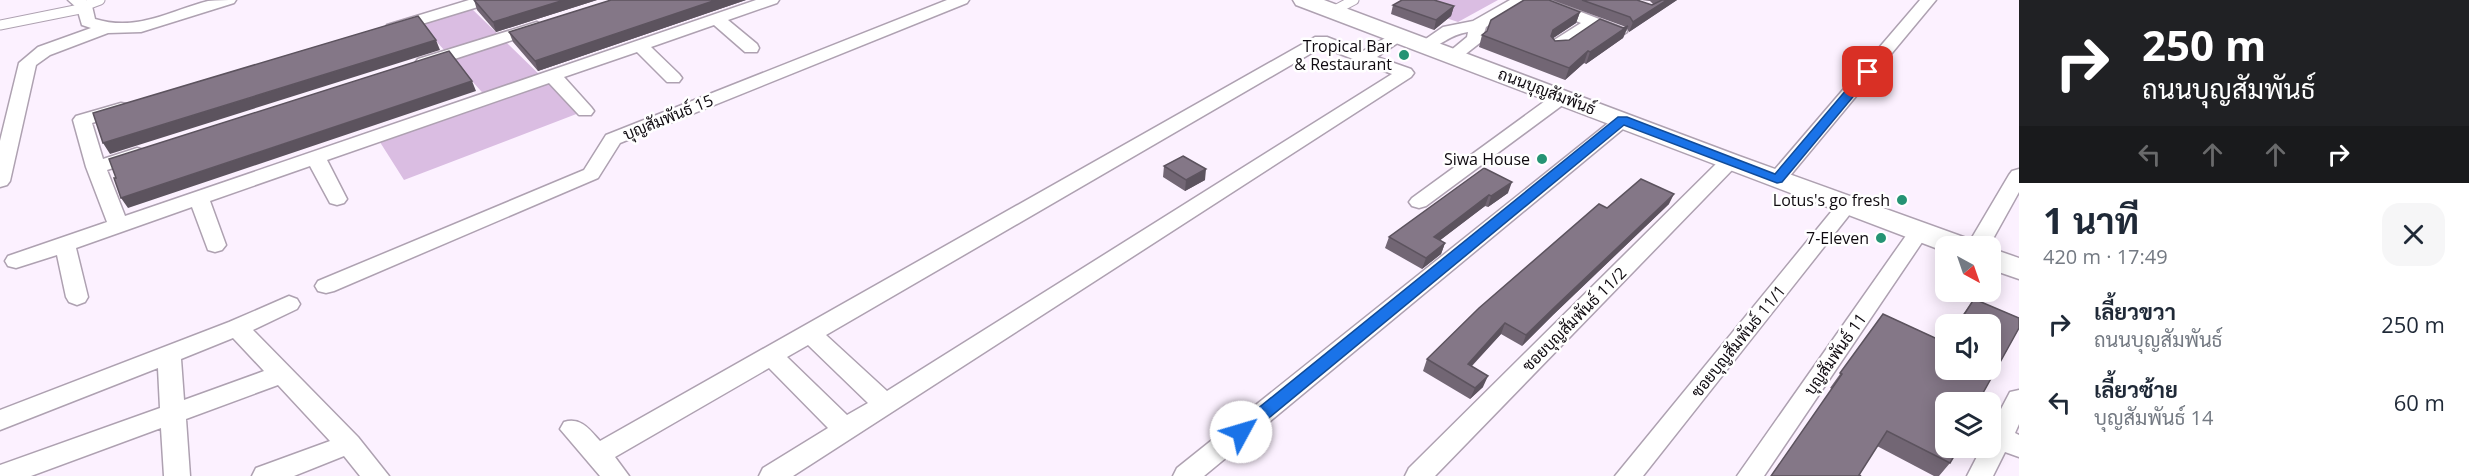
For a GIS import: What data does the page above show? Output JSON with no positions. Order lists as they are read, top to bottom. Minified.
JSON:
{"streets":{"street":["ถนนบุญสัมพันธ์","บุญสัมพันธ์ 15","ซอยบุญสัมพันธ์ 11/2","ซอยบุญสัมพันธ์ 11/1","บุญสัมพันธ์ 11"]},"crossings":[["ถนนบุญสัมพันธ์","ซอยบุญสัมพันธ์ 11/2"],["ถนนบุญสัมพันธ์","ซอยบุญสัมพันธ์ 11/1"],["ถนนบุญสัมพันธ์","บุญสัมพันธ์ 11"]],"places":["Tropical Bar & Restaurant","Siwa House","Lotus's go fresh","7-Eleven"],"north":"bottom right","page":{"turn":["250 m","ถนนบุญสัมพันธ์"],"heading":["1 นาที","420 m · 17:49"],"list":[{"name":"เลี้ยวขวา","note":"ถนนบุญสัมพันธ์","value":"250 m"},{"name":"เลี้ยวซ้าย","note":"บุญสัมพันธ์ 14","value":"60 m"}]}}
